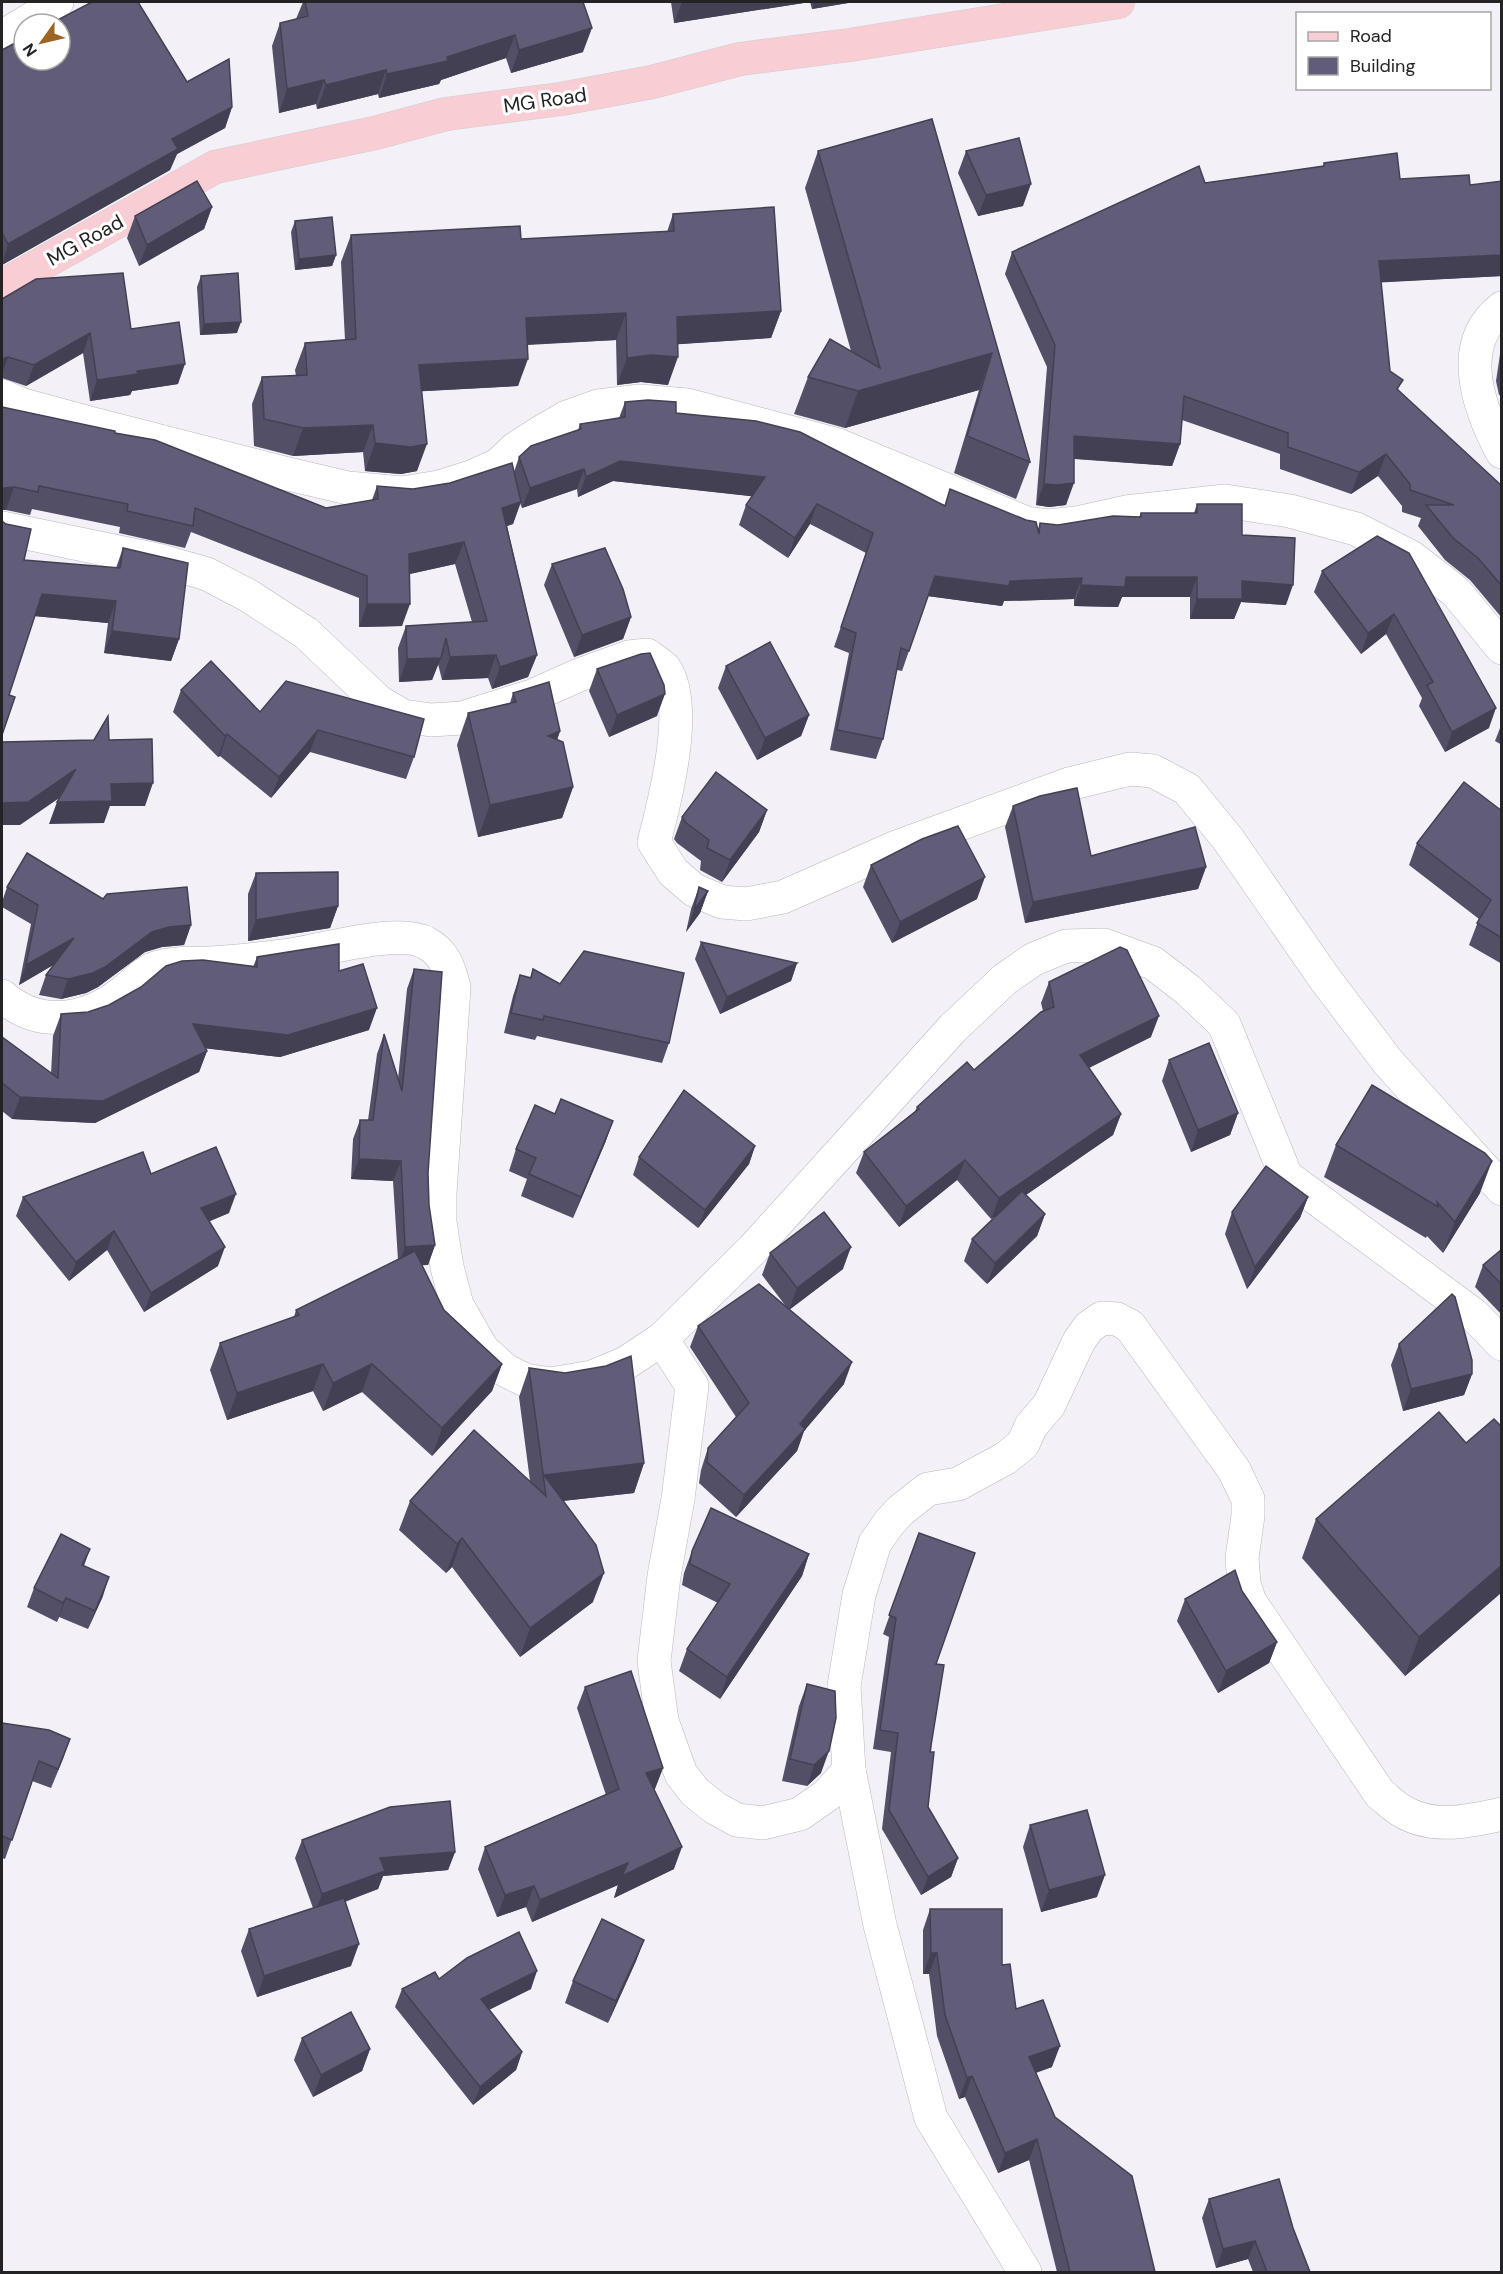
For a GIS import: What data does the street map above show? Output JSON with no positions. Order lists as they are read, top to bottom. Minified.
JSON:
{"streets":{"main road":["MG Road"]},"legend":["Road","Building"],"north":"bottom left"}
